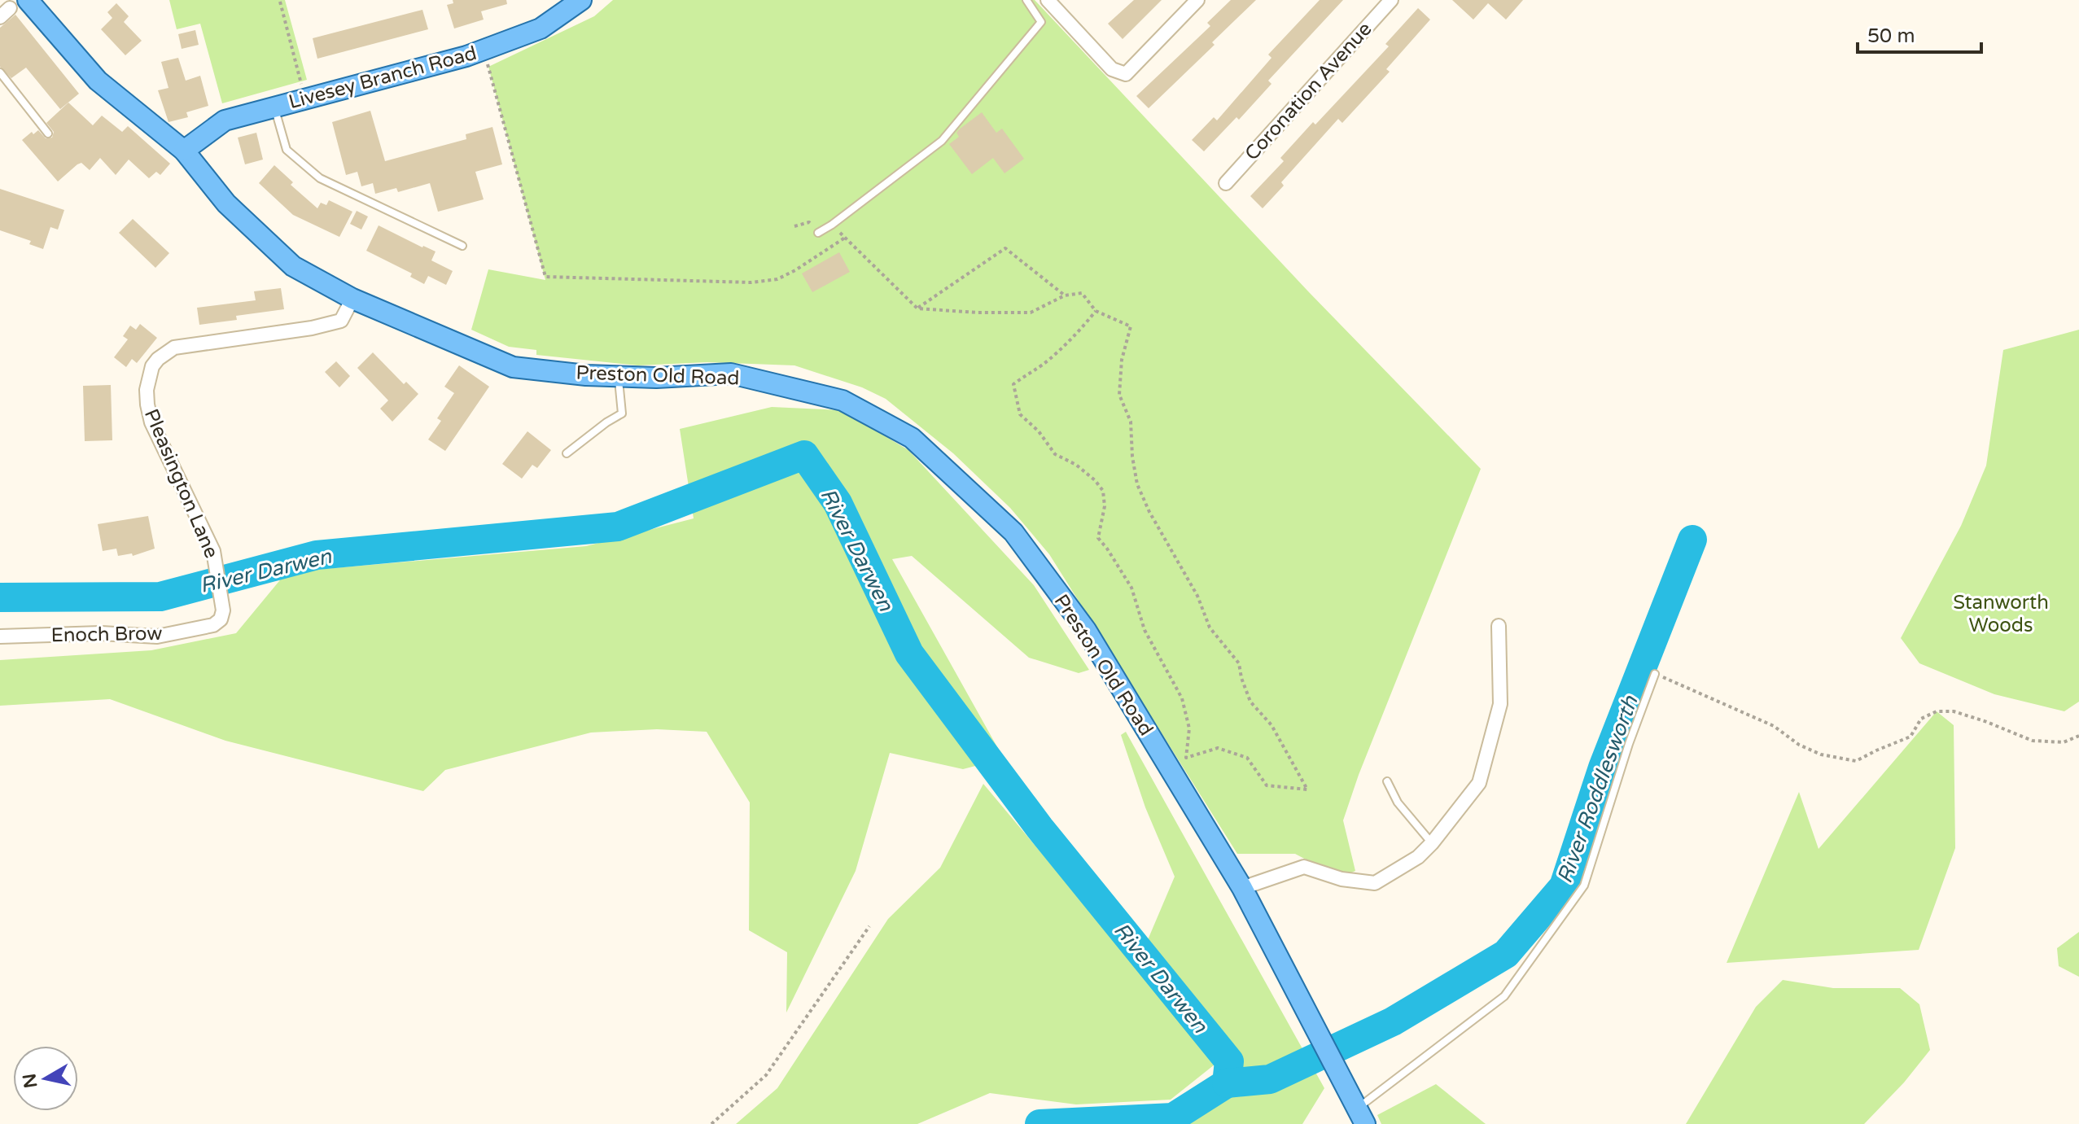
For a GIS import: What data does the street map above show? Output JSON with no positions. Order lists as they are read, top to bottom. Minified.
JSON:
{"streets":{"main road":["Livesey Branch Road","Preston Old Road"],"street":["Coronation Avenue","Pleasington Lane","Enoch Brow"]},"crossings":[["Livesey Branch Road","Preston Old Road"],["Preston Old Road","Pleasington Lane"],["Pleasington Lane","Enoch Brow"]],"water":["River Darwen","River Roddlesworth"],"parks":["Stanworth Woods"],"scale_bar":"50 m","north":"left"}
